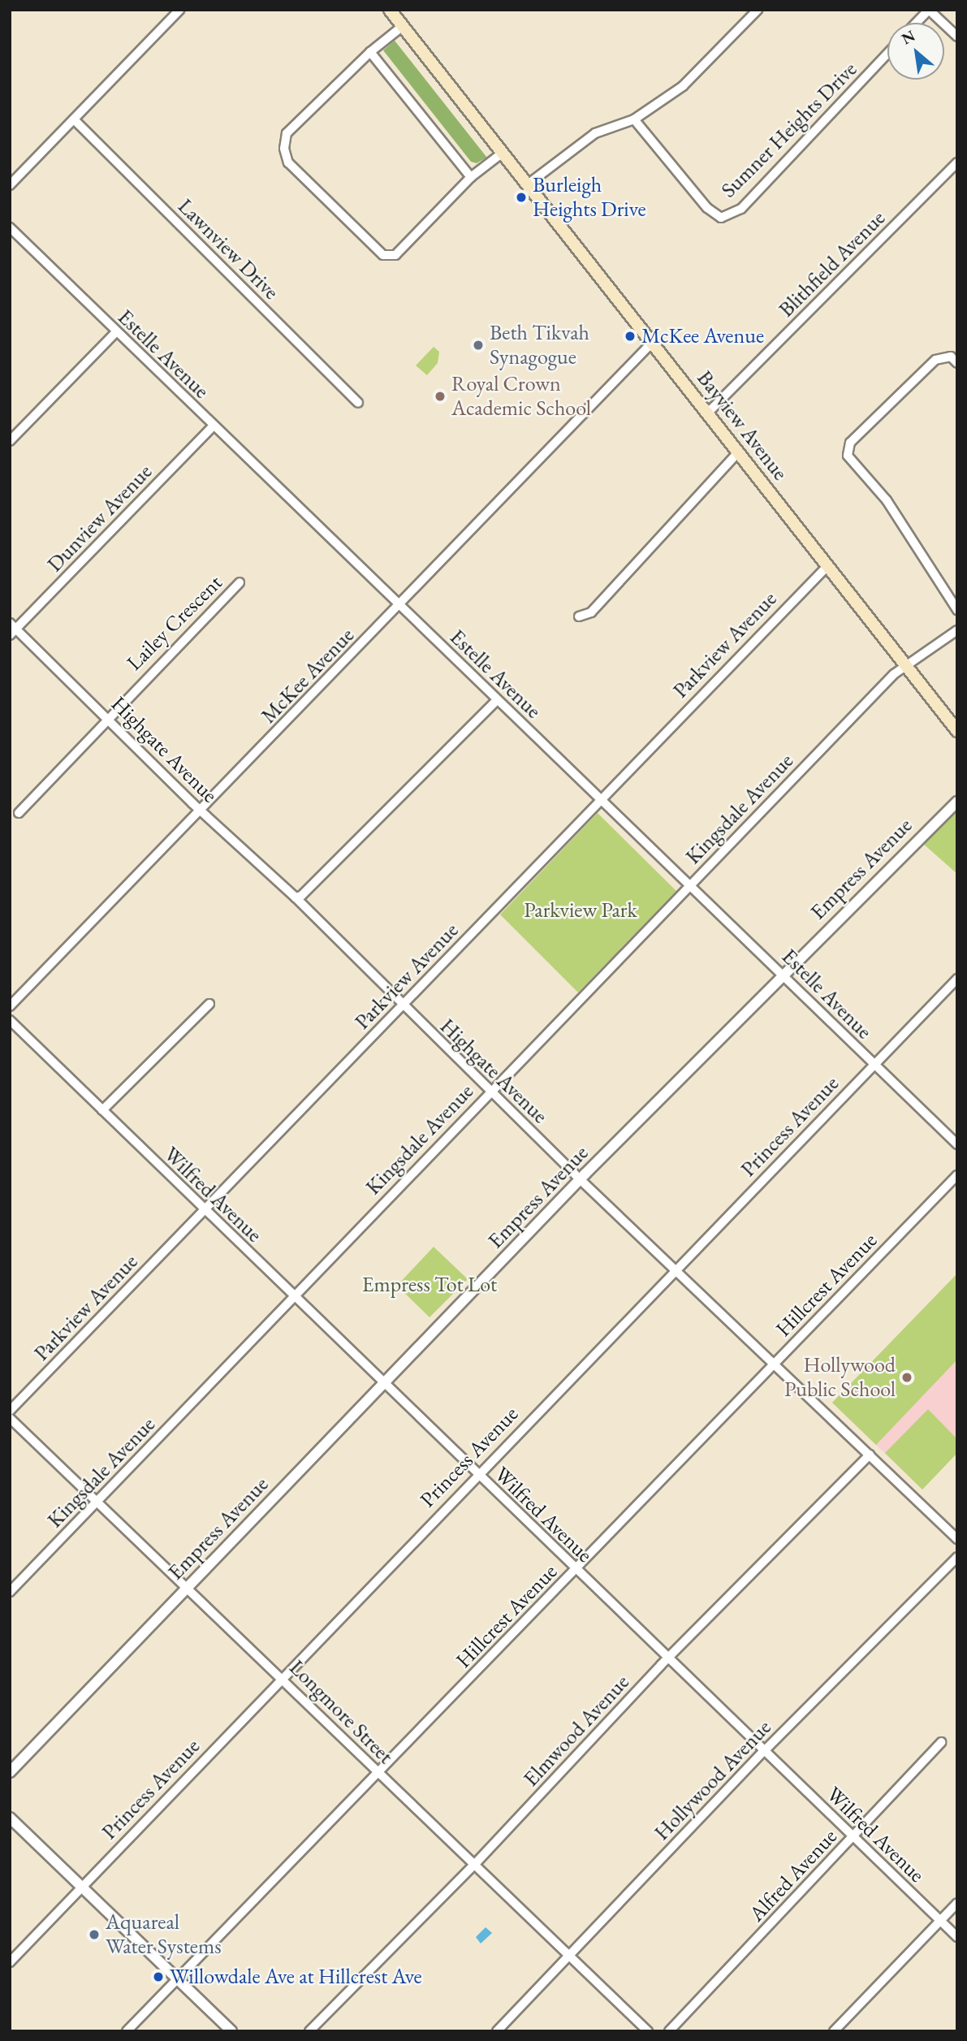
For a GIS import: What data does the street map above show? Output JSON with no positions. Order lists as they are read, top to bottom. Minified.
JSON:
{"streets":{"main road":["Bayview Avenue"],"street":["Sumner Heights Drive","Lawnview Drive","Blithfield Avenue","Estelle Avenue","Dunview Avenue","Lailey Crescent","Parkview Avenue","McKee Avenue","Highgate Avenue","Kingsdale Avenue","Empress Avenue","Princess Avenue","Wilfred Avenue","Hillcrest Avenue","Longmore Street","Elmwood Avenue","Hollywood Avenue","Alfred Avenue"]},"crossings":[["Blithfield Avenue","Bayview Avenue"],["Estelle Avenue","Dunview Avenue"],["Estelle Avenue","Parkview Avenue"],["Estelle Avenue","McKee Avenue"],["Estelle Avenue","Kingsdale Avenue"],["Estelle Avenue","Empress Avenue"],["Estelle Avenue","Princess Avenue"],["Bayview Avenue","Parkview Avenue"],["Bayview Avenue","McKee Avenue"],["Bayview Avenue","Kingsdale Avenue"],["Dunview Avenue","Highgate Avenue"],["Lailey Crescent","Highgate Avenue"],["Parkview Avenue","Highgate Avenue"],["Parkview Avenue","Wilfred Avenue"],["McKee Avenue","Highgate Avenue"],["Highgate Avenue","Kingsdale Avenue"],["Highgate Avenue","Empress Avenue"],["Highgate Avenue","Princess Avenue"],["Highgate Avenue","Hillcrest Avenue"],["Highgate Avenue","Elmwood Avenue"],["Kingsdale Avenue","Wilfred Avenue"],["Kingsdale Avenue","Longmore Street"],["Empress Avenue","Wilfred Avenue"],["Empress Avenue","Longmore Street"],["Princess Avenue","Wilfred Avenue"],["Princess Avenue","Longmore Street"],["Wilfred Avenue","Hillcrest Avenue"],["Wilfred Avenue","Elmwood Avenue"],["Wilfred Avenue","Hollywood Avenue"],["Wilfred Avenue","Alfred Avenue"],["Hillcrest Avenue","Longmore Street"],["Longmore Street","Elmwood Avenue"],["Longmore Street","Hollywood Avenue"]],"parks":["Parkview Park","Empress Tot Lot"],"places":["Burleigh Heights Drive","McKee Avenue","Beth Tikvah Synagogue","Royal Crown Academic School","Hollywood Public School","Aquareal Water Systems","Willowdale Ave at Hillcrest Ave"],"north":"top left"}
